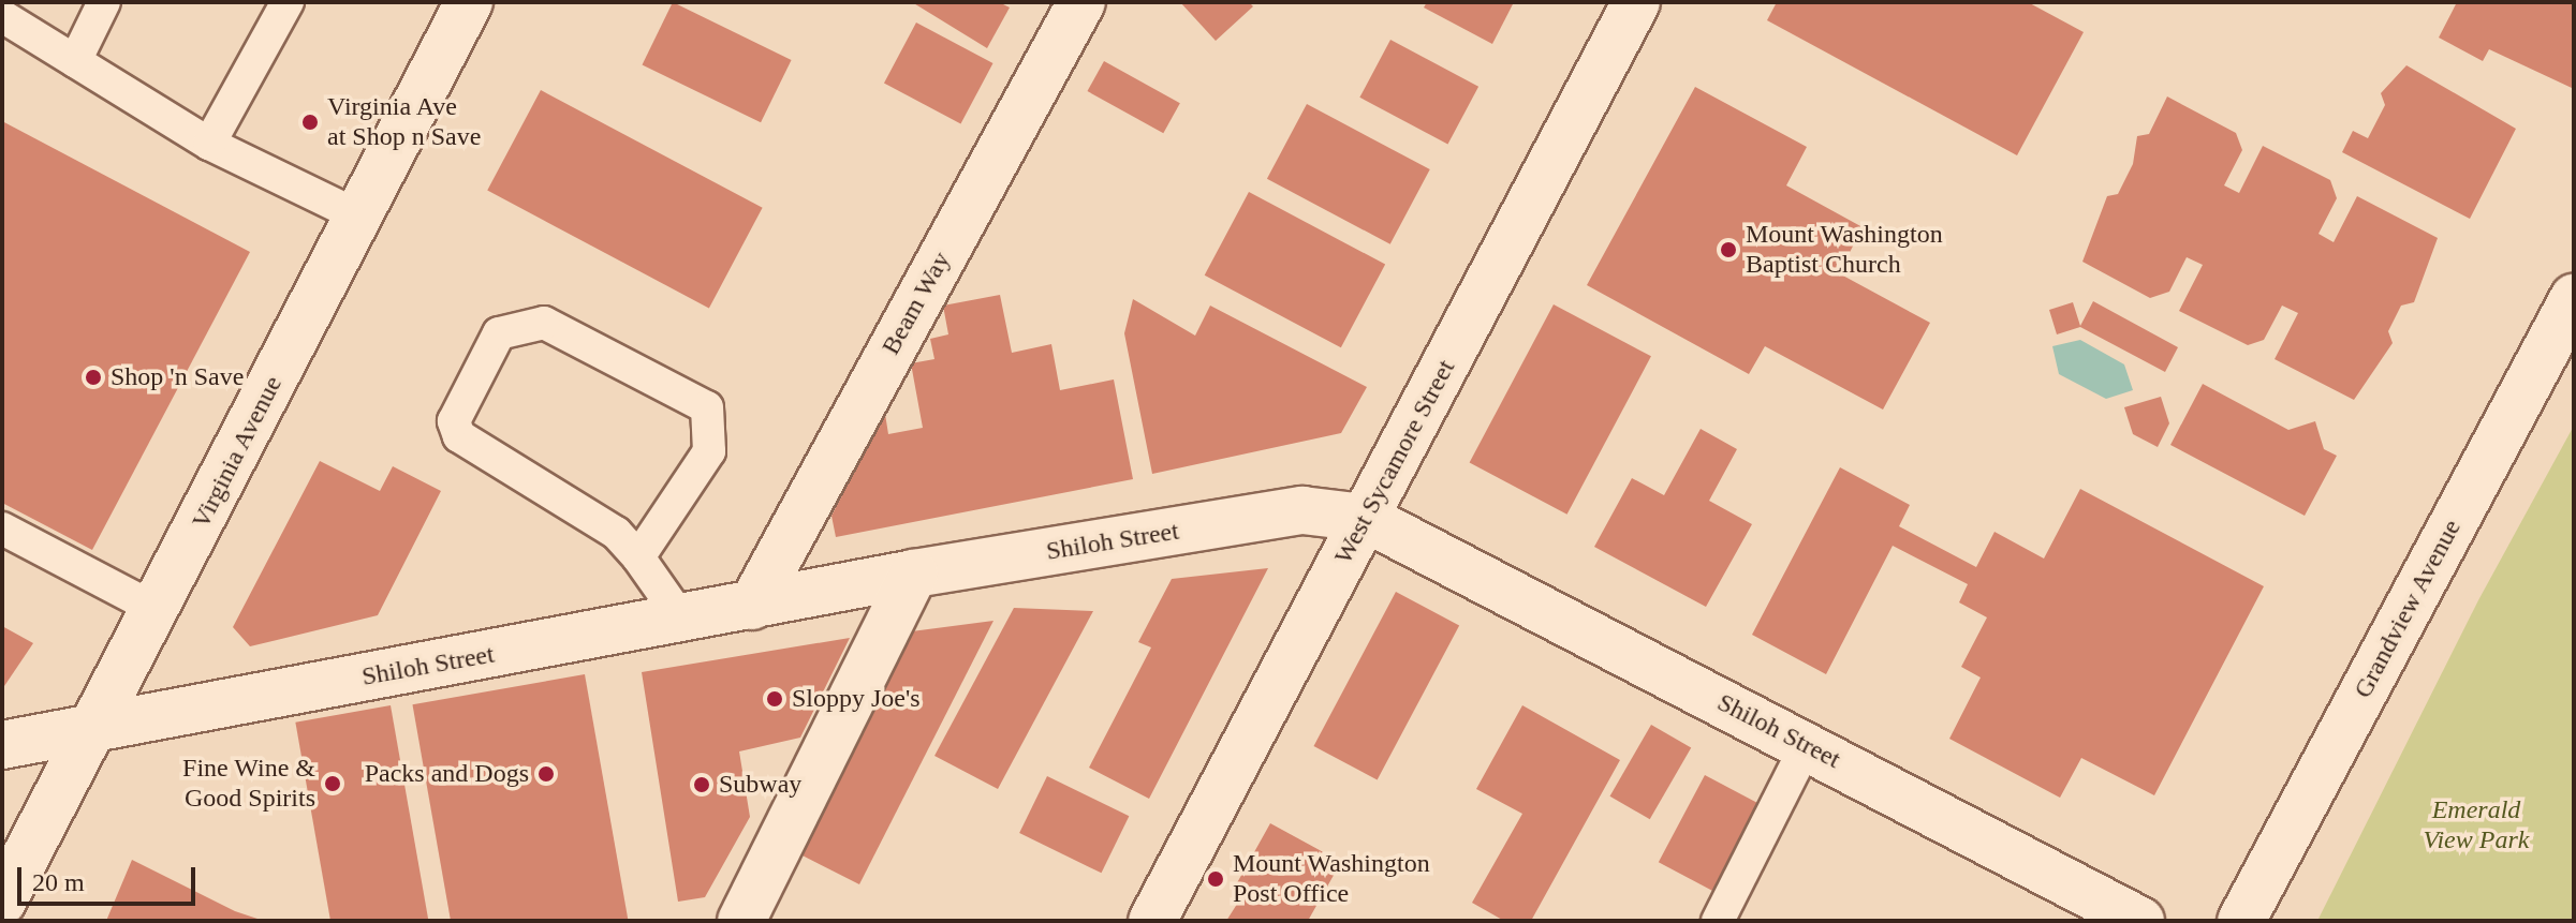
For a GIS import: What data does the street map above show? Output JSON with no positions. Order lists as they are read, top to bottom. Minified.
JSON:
{"streets":{"street":["Beam Way","Virginia Avenue","West Sycamore Street","Shiloh Street","Grandview Avenue"]},"crossings":[["Beam Way","Shiloh Street"],["Virginia Avenue","Shiloh Street"],["West Sycamore Street","Shiloh Street"]],"parks":["Emerald View Park"],"places":["Virginia Ave at Shop n Save","Mount Washington Baptist Church","Shop 'n Save","Sloppy Joe's","Packs and Dogs","Fine Wine & Good Spirits","Subway","Mount Washington Post Office"],"scale_bar":"20 m"}
